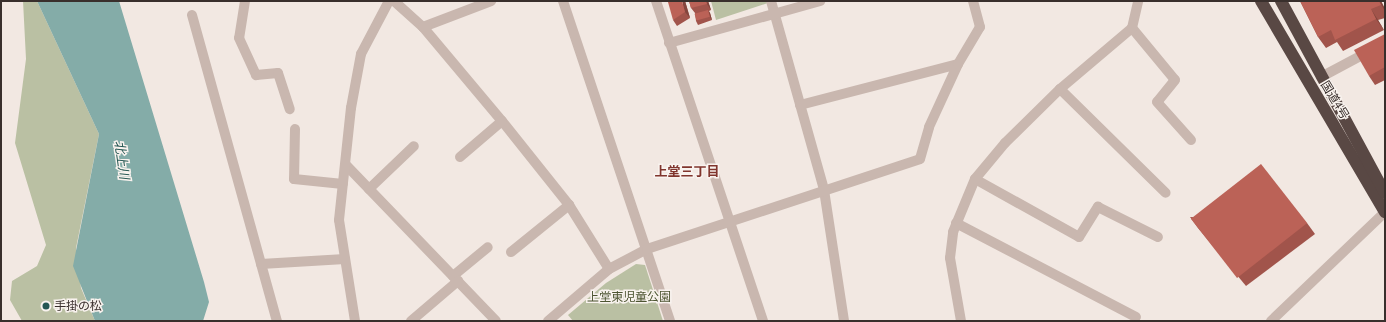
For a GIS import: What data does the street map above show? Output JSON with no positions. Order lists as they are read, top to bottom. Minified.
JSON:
{"streets":{"highway":["国道4号"]},"districts":["上堂三丁目"],"water":["北上川"],"parks":["上堂東児童公園"],"places":["手掛の松"]}
